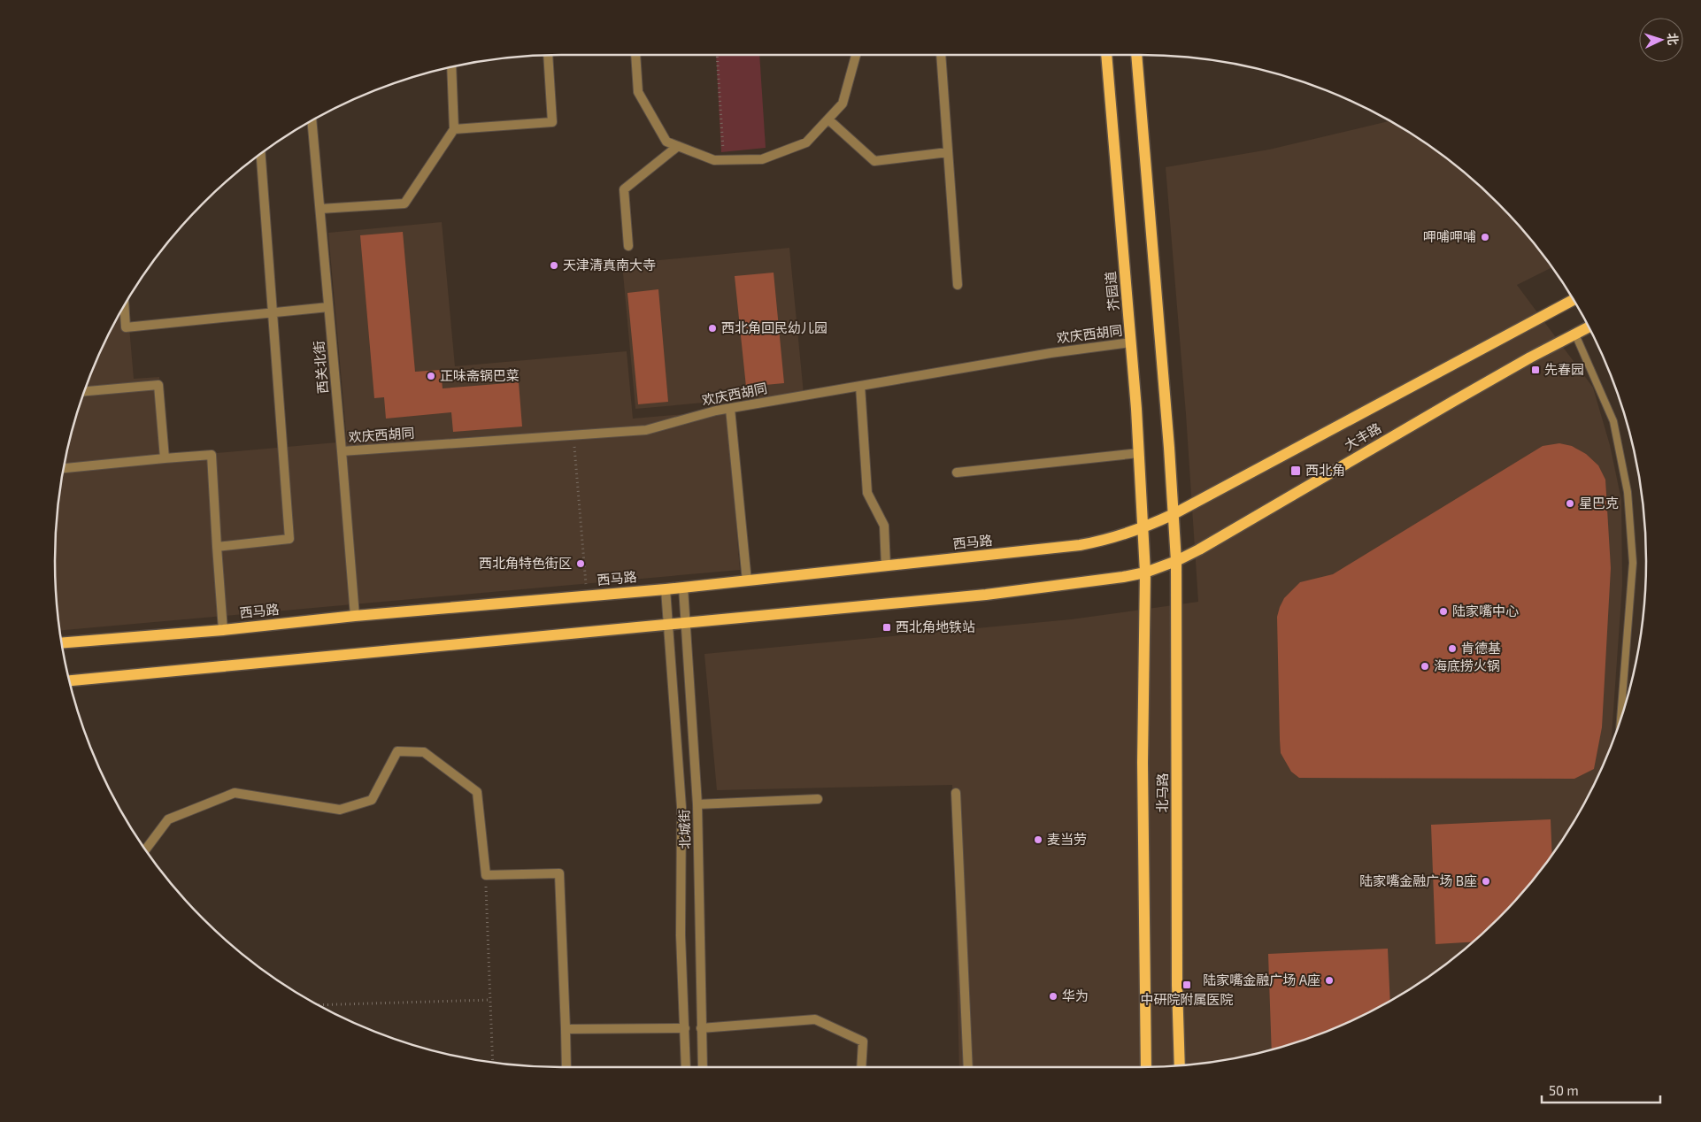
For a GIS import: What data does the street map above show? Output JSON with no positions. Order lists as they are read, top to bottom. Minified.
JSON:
{"streets":{"main road":["芥园道","大丰路","西马路","北马路"],"street":["欢庆西胡同","西关北街","北城街"]},"crossings":[["芥园道","欢庆西胡同"],["芥园道","西马路"],["芥园道","北马路"],["欢庆西胡同","西关北街"],["西关北街","西马路"],["大丰路","西马路"],["大丰路","北马路"],["西马路","北马路"],["西马路","北城街"]],"places":{"other":["呷哺呷哺","天津清真南大寺","西北角回民幼儿园","正味斋锅巴菜","星巴克","西北角特色街区","陆家嘴中心","肯德基","海底捞火锅","麦当劳","陆家嘴金融广场 B座","陆家嘴金融广场 A座","华为"],"transit":["先春园","西北角","西北角地铁站","中研院附属医院"]},"scale_bar":"50 m","north":"right"}
